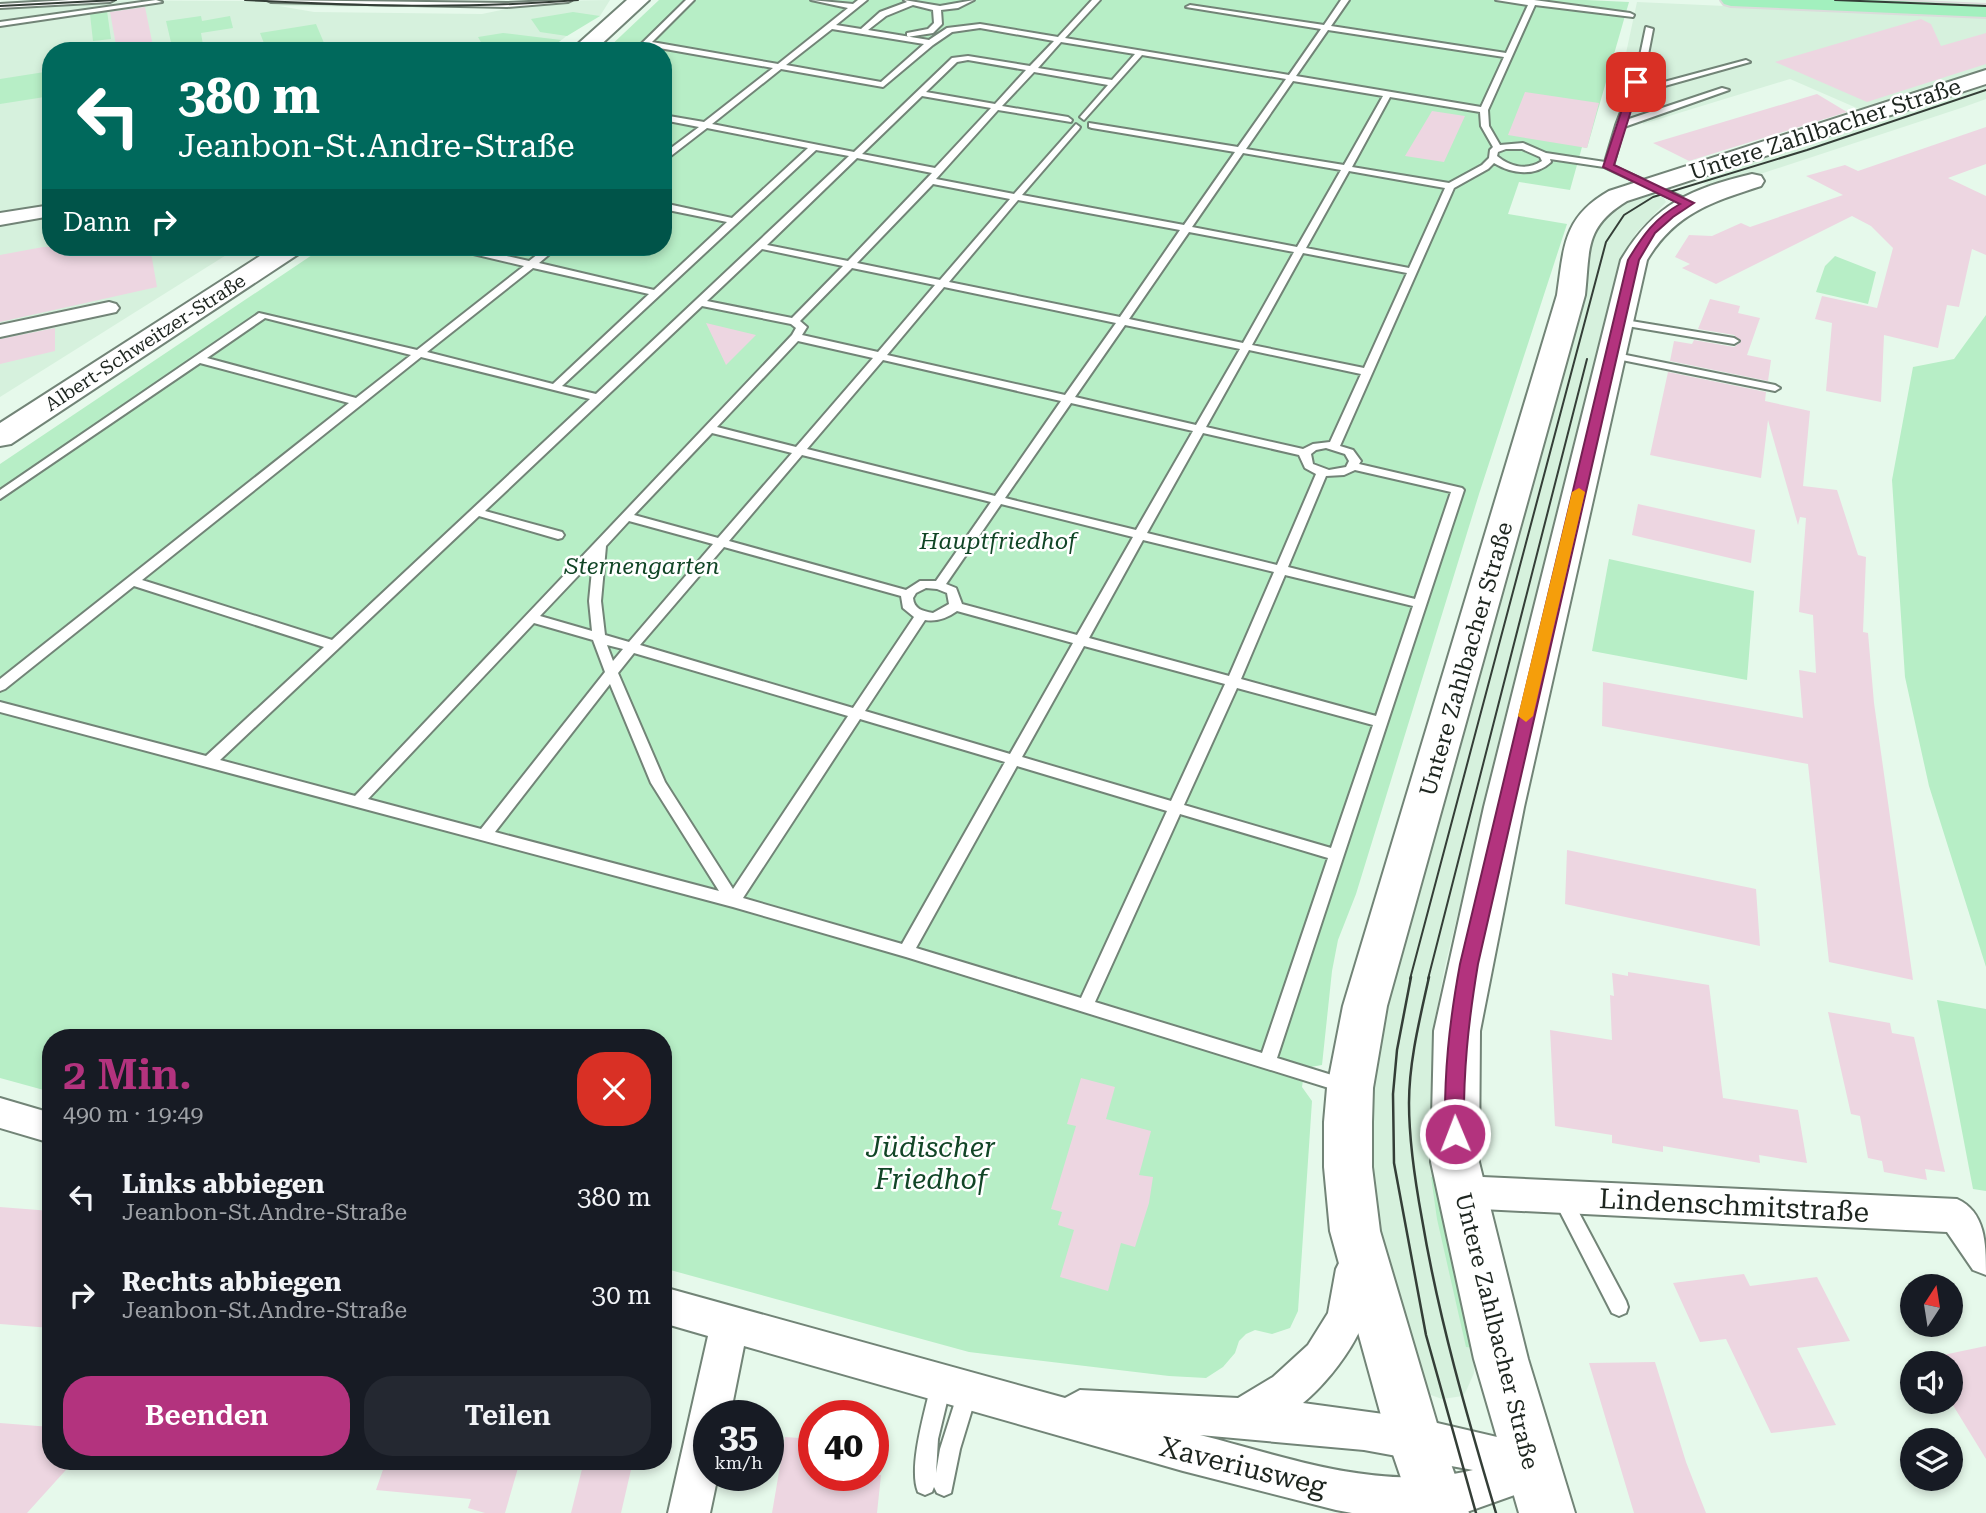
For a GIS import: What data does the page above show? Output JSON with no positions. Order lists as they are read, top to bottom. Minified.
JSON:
{"streets":{"street":["Untere Zahlbacher Straße","Albert-Schweitzer-Straße","Lindenschmitstraße","Xaveriusweg"]},"crossings":[["Untere Zahlbacher Straße","Lindenschmitstraße"],["Untere Zahlbacher Straße","Xaveriusweg"]],"parks":["Hauptfriedhof","Sternengarten","Jüdischer Friedhof"],"north":"top","page":{"turn":["380 m","Jeanbon-St.Andre-Straße"],"then":"Dann","heading":["2 Min.","490 m · 19:49"],"list":[{"name":"Links abbiegen","note":"Jeanbon-St.Andre-Straße","value":"380 m"},{"name":"Rechts abbiegen","note":"Jeanbon-St.Andre-Straße","value":"30 m"}],"buttons":["Beenden","Teilen"],"speed":"35 km/h","limit":"40"}}
